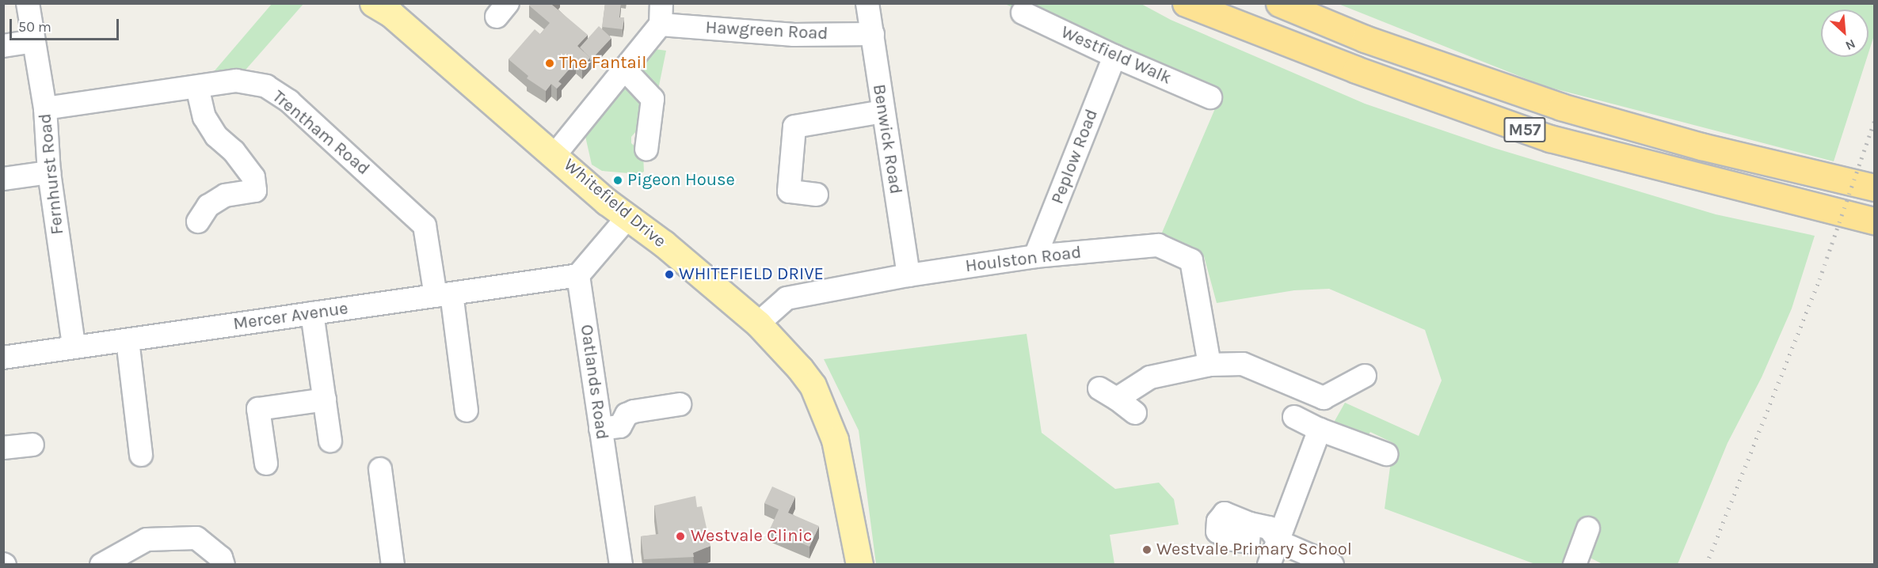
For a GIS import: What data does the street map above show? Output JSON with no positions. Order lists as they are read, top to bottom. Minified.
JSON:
{"streets":{"highway":["M57"],"main road":["Whitefield Drive"],"street":["Hawgreen Road","Westfield Walk","Trentham Road","Benwick Road","Peplow Road","Fernhurst Road","Houlston Road","Mercer Avenue","Oatlands Road"]},"crossings":[["Hawgreen Road","Benwick Road"],["Westfield Walk","Peplow Road"],["Trentham Road","Fernhurst Road"],["Trentham Road","Mercer Avenue"],["Benwick Road","Houlston Road"],["Peplow Road","Houlston Road"],["Fernhurst Road","Mercer Avenue"],["Whitefield Drive","Houlston Road"],["Mercer Avenue","Oatlands Road"]],"places":["The Fantail","Pigeon House","WHITEFIELD DRIVE","Westvale Clinic","Westvale Primary School"],"scale_bar":"50 m","north":"bottom right"}
